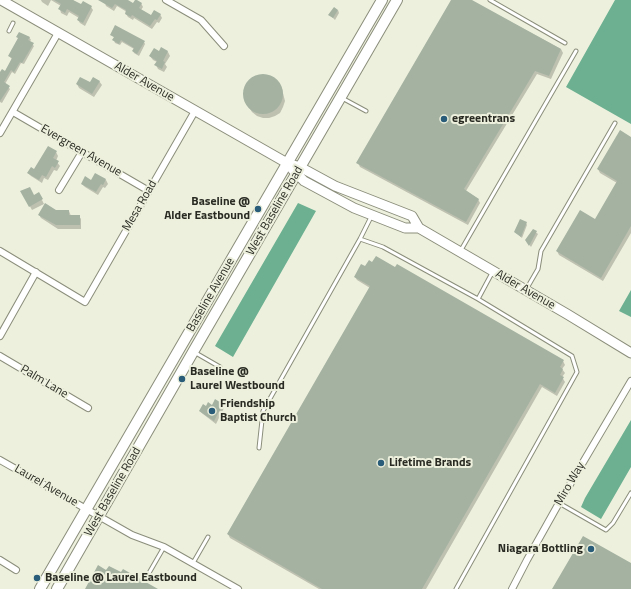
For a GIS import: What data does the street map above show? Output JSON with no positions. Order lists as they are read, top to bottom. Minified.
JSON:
{"streets":{"main road":["Alder Avenue","West Baseline Road","Baseline Avenue"],"street":["Evergreen Avenue","Mesa Road","Palm Lane","Miro Way","Laurel Avenue"]},"crossings":[["Alder Avenue","Mesa Road"],["Alder Avenue","West Baseline Road"],["Alder Avenue","Baseline Avenue"],["Evergreen Avenue","Mesa Road"],["West Baseline Road","Baseline Avenue"],["West Baseline Road","Laurel Avenue"],["Baseline Avenue","Laurel Avenue"]],"places":["egreentrans","Baseline @ Alder Eastbound","Baseline @ Laurel Westbound","Friendship Baptist Church","Lifetime Brands","Niagara Bottling","Baseline @ Laurel Eastbound"]}
